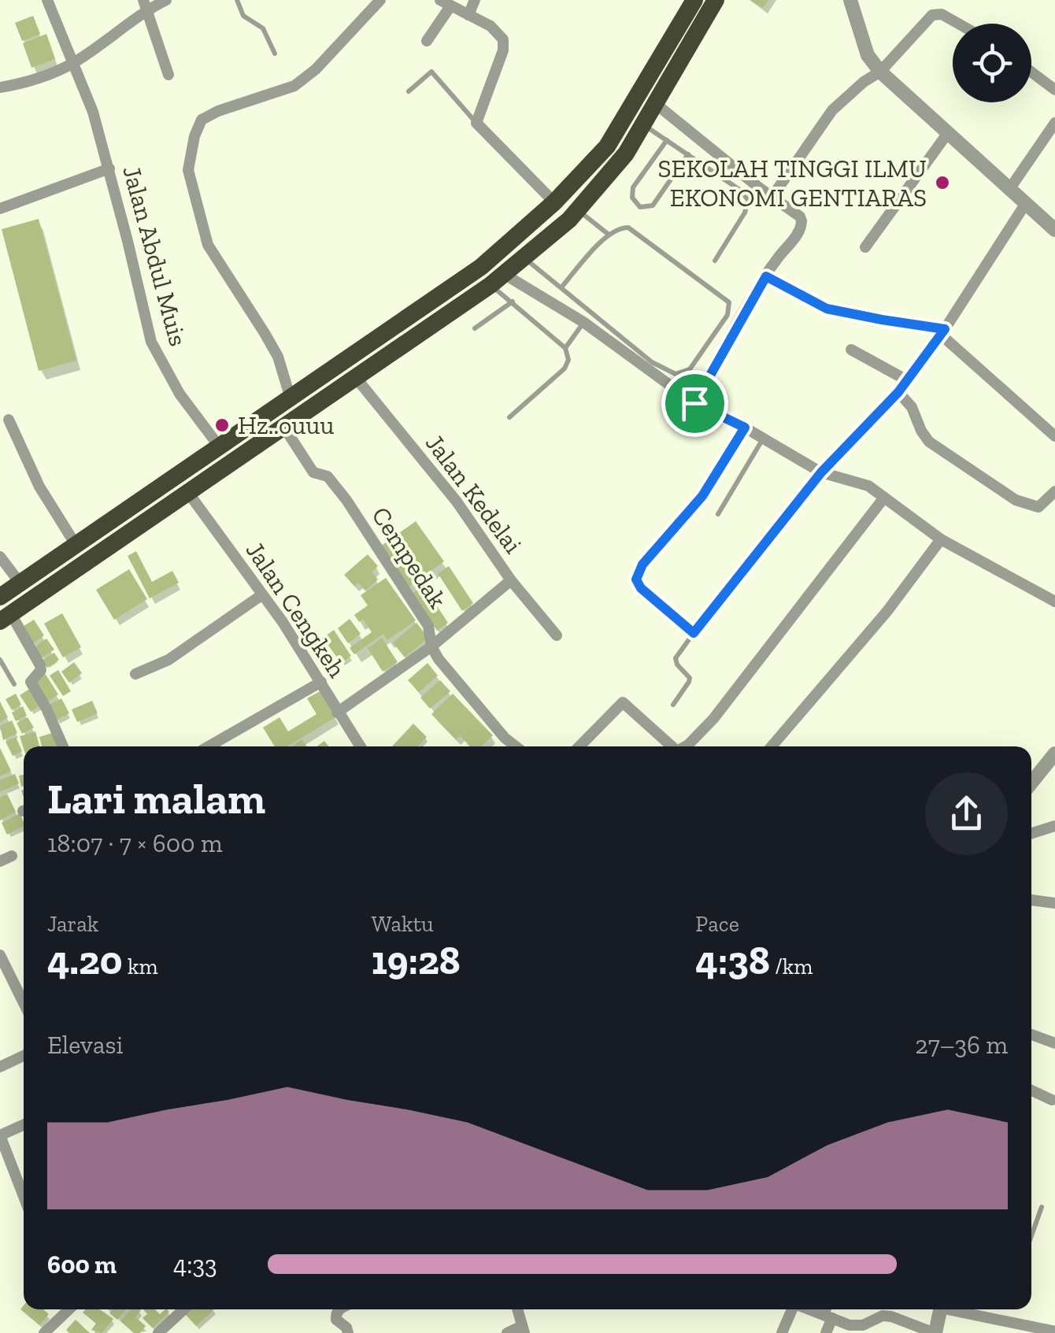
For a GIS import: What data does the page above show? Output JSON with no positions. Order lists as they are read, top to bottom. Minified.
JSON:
{"streets":{"street":["Jalan Abdul Muis","Jalan Kedelai","Cempedak","Jalan Cengkeh"]},"places":["SEKOLAH TINGGI ILMU EKONOMI GENTIARAS","Hz..ouuu"],"page":{"heading":["Lari malam","18:07 · 7 × 600 m"],"stats":[["Jarak","4.20 km"],["Waktu","19:28"],["Pace","4:38 /km"]],"chart":["Elevasi","27–36 m"],"list":[{"name":"600 m","note":"4:33"}]}}
